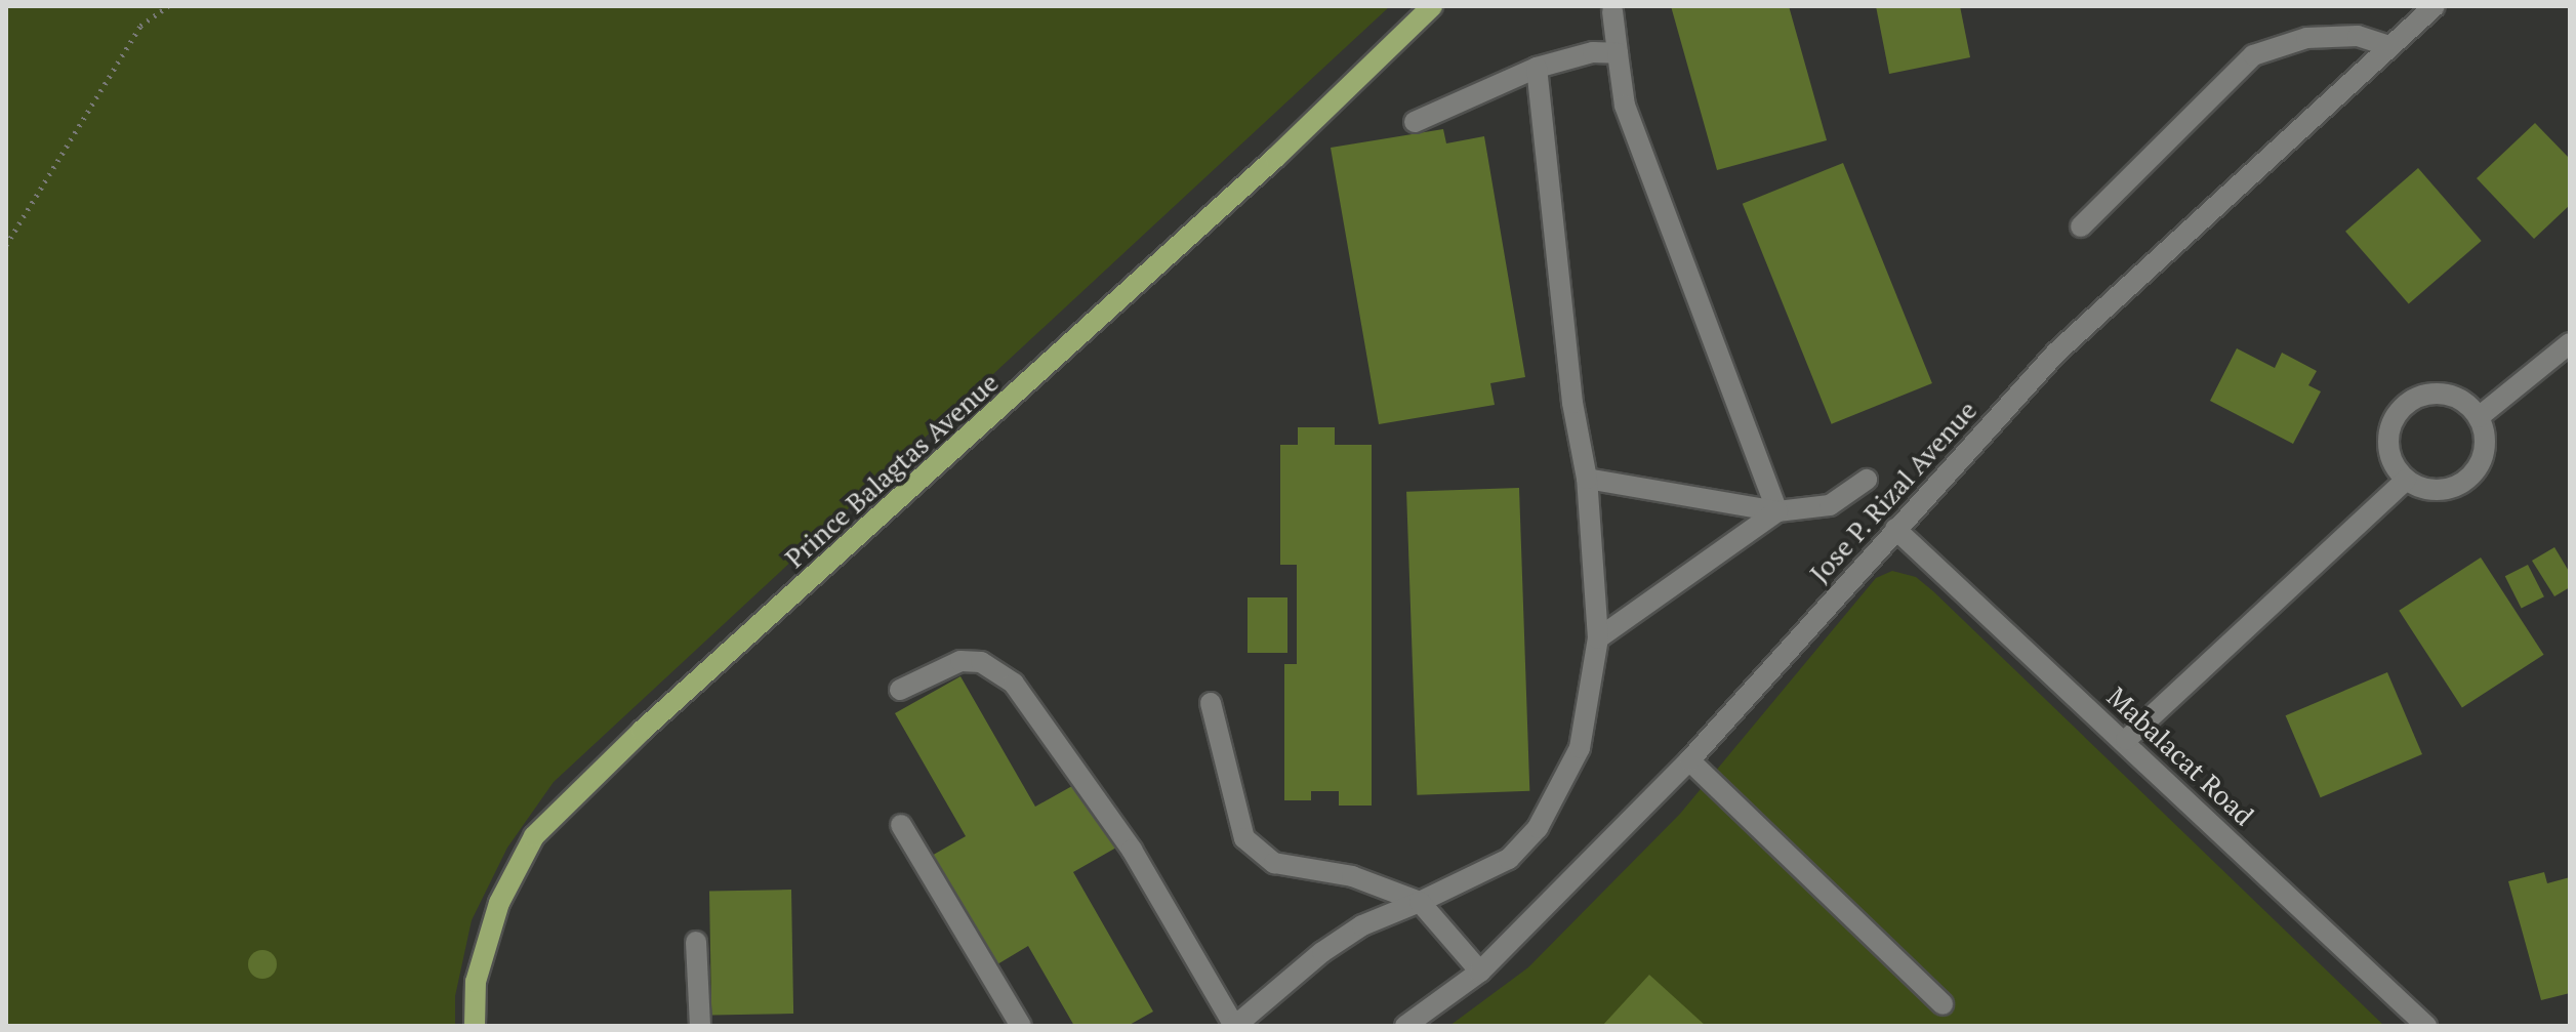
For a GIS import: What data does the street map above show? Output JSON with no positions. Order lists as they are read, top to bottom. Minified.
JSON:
{"streets":{"main road":["Prince Balagtas Avenue"],"street":["Jose P. Rizal Avenue","Mabalacat Road"]},"crossings":[["Jose P. Rizal Avenue","Mabalacat Road"]]}
